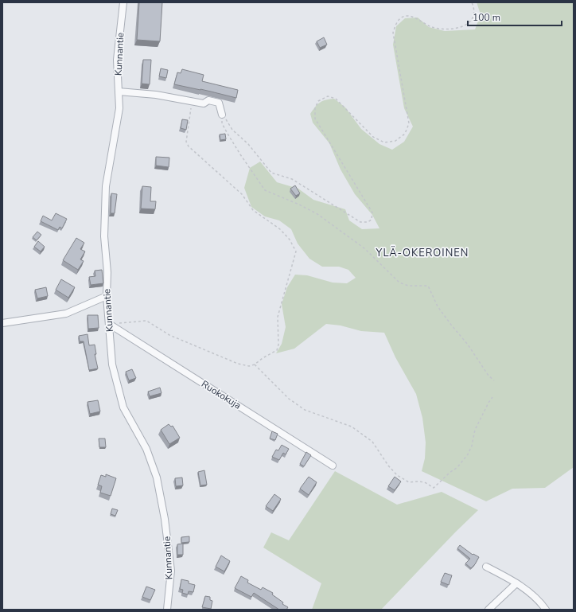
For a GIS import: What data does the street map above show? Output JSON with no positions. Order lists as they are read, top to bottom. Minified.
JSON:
{"streets":{"street":["Kunnantie","Ruokokuja"]},"crossings":[["Kunnantie","Ruokokuja"]],"districts":["YLÄ-OKEROINEN"],"scale_bar":"100 m"}
